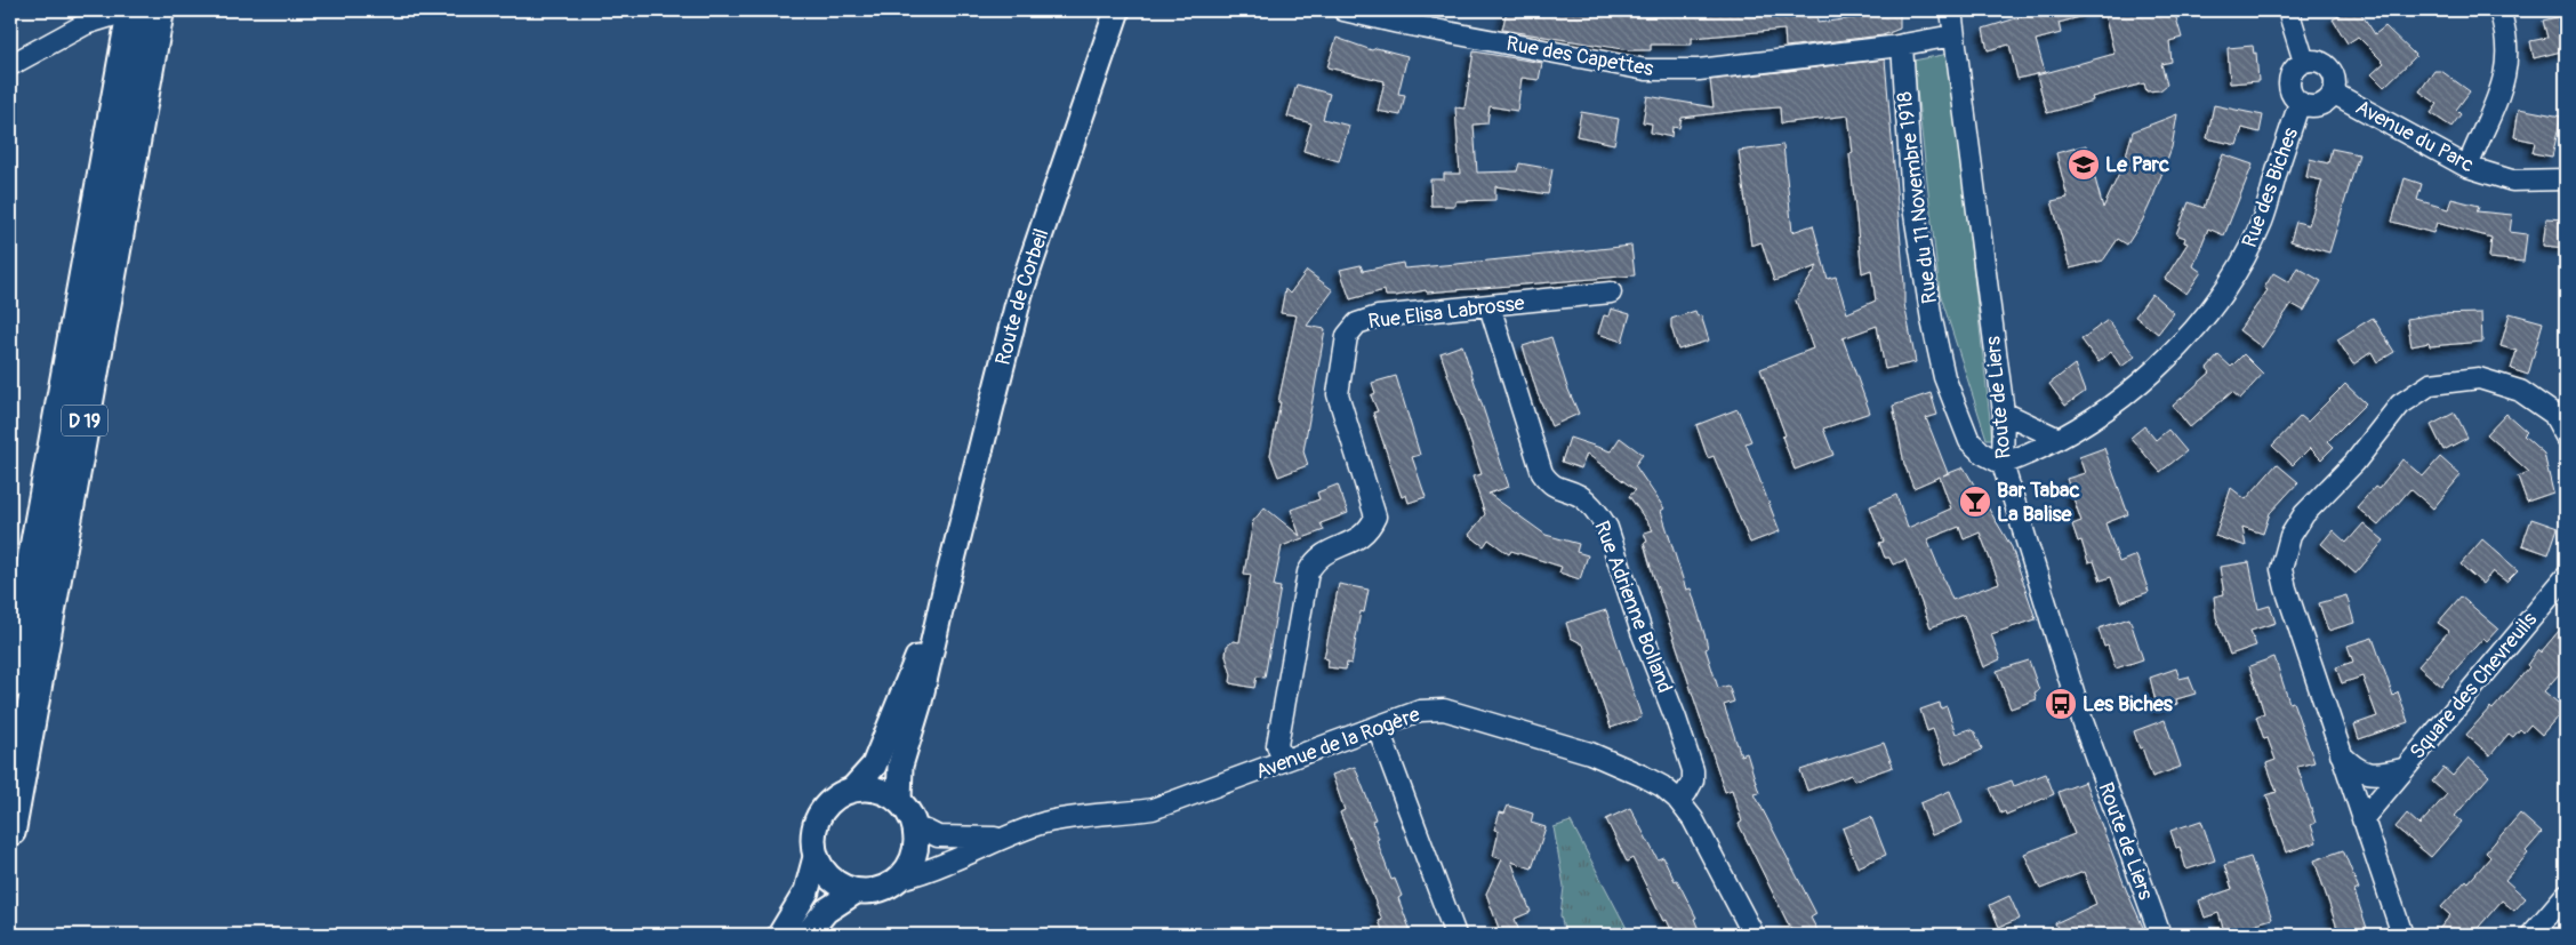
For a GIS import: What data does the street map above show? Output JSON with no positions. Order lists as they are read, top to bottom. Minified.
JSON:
{"streets":{"main road":["D 19"],"street":["Rue des Capettes","Avenue du Parc","Rue des Biches","Rue du 11 Novembre 1918","Route de Corbeil","Rue Elisa Labrosse","Route de Liers","Rue Adrienne Bolland","Square des Chevreuils","Avenue de la Rogère"]},"crossings":[["Rue des Capettes","Rue du 11 Novembre 1918"],["Rue des Capettes","Route de Liers"],["Avenue du Parc","Rue des Biches"],["Rue des Biches","Rue du 11 Novembre 1918"],["Rue des Biches","Route de Liers"],["Rue du 11 Novembre 1918","Route de Liers"],["Route de Corbeil","Avenue de la Rogère"],["Rue Elisa Labrosse","Rue Adrienne Bolland"],["Rue Elisa Labrosse","Avenue de la Rogère"],["Rue Adrienne Bolland","Avenue de la Rogère"]],"places":{"school or university":["Le Parc"],"bar":["Bar Tabac La Balise"],"bus stop":["Les Biches"]}}
